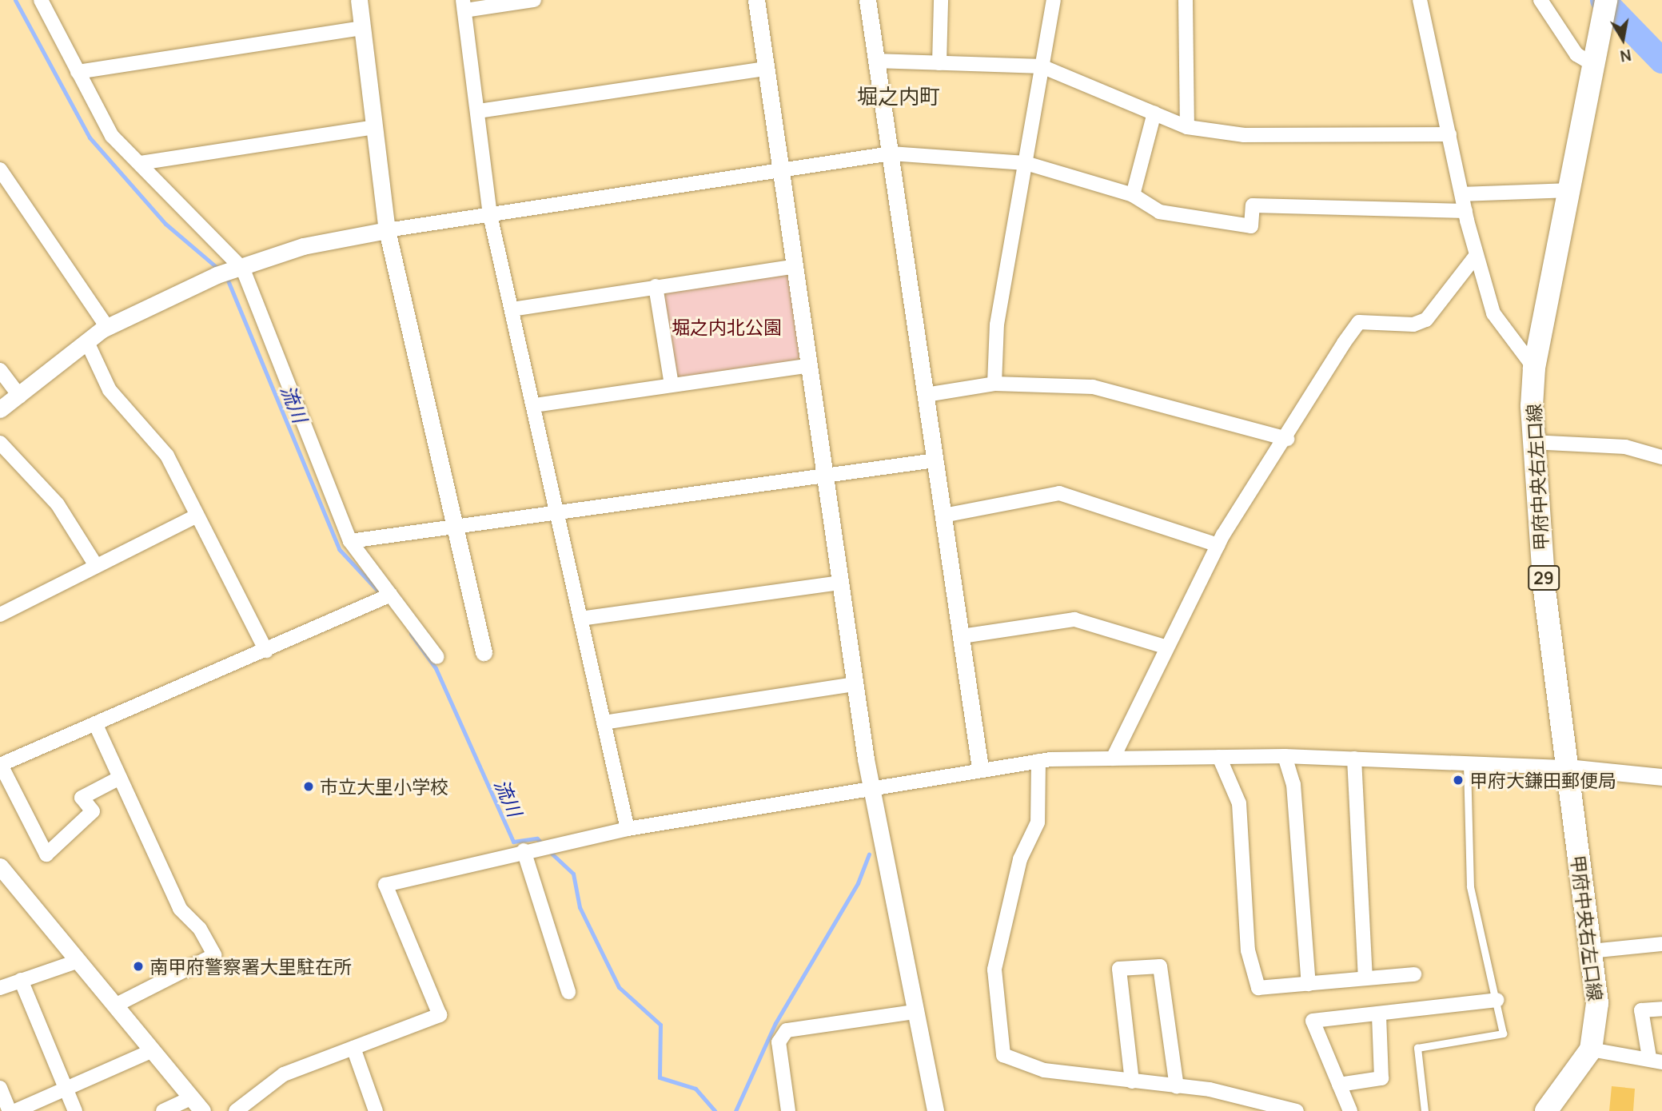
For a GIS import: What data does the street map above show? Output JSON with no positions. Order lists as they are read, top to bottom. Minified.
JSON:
{"streets":{"main road":["甲府中央右左口線","29"]},"districts":["堀之内町"],"water":["流川"],"parks":["堀之内北公園"],"places":["甲府大鎌田郵便局","市立大里小学校","南甲府警察署大里駐在所"],"north":"bottom"}
